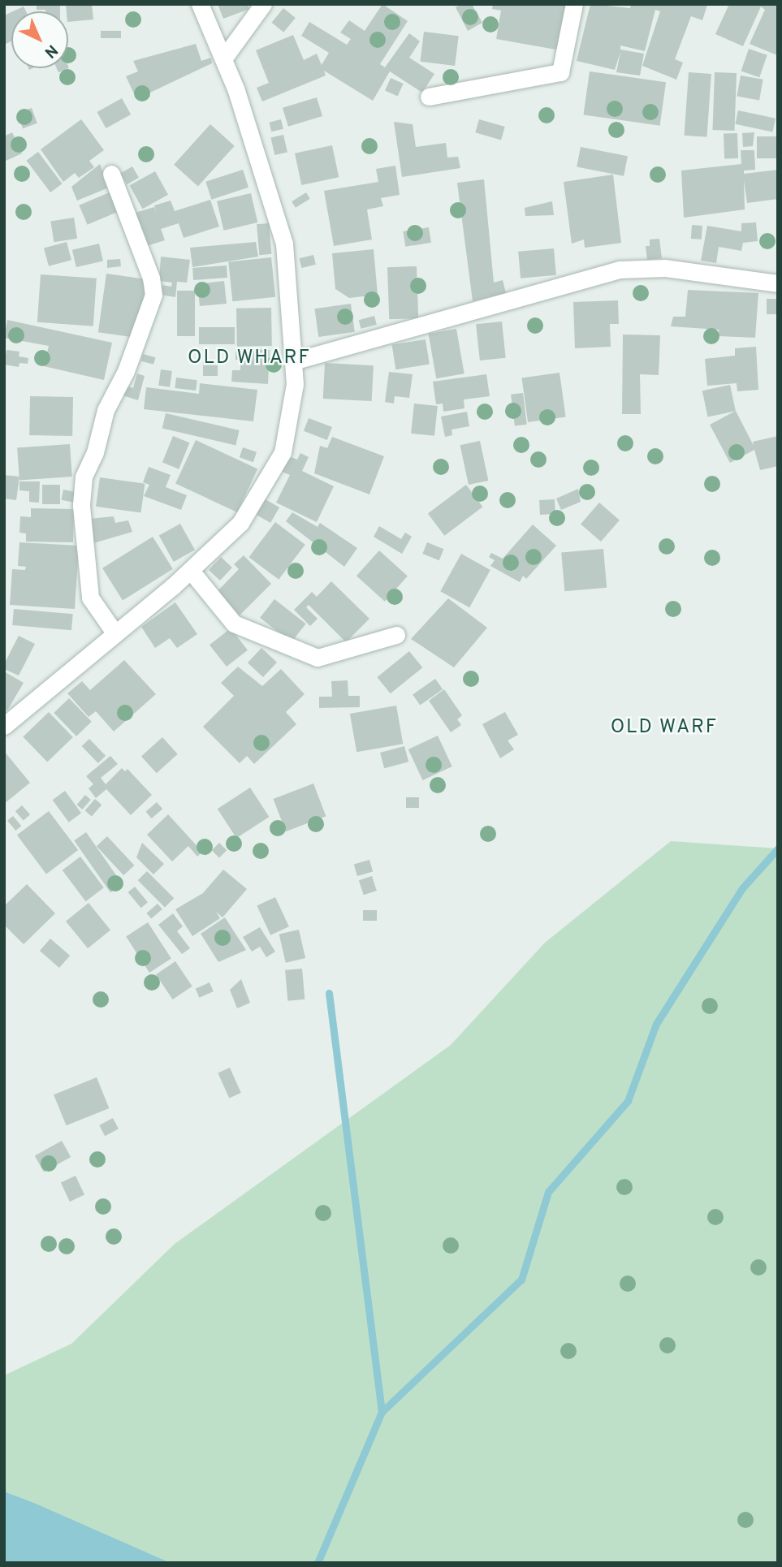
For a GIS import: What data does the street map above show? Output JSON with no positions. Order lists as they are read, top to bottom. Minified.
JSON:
{"districts":["OLD WHARF","OLD WARF"],"north":"bottom right"}
